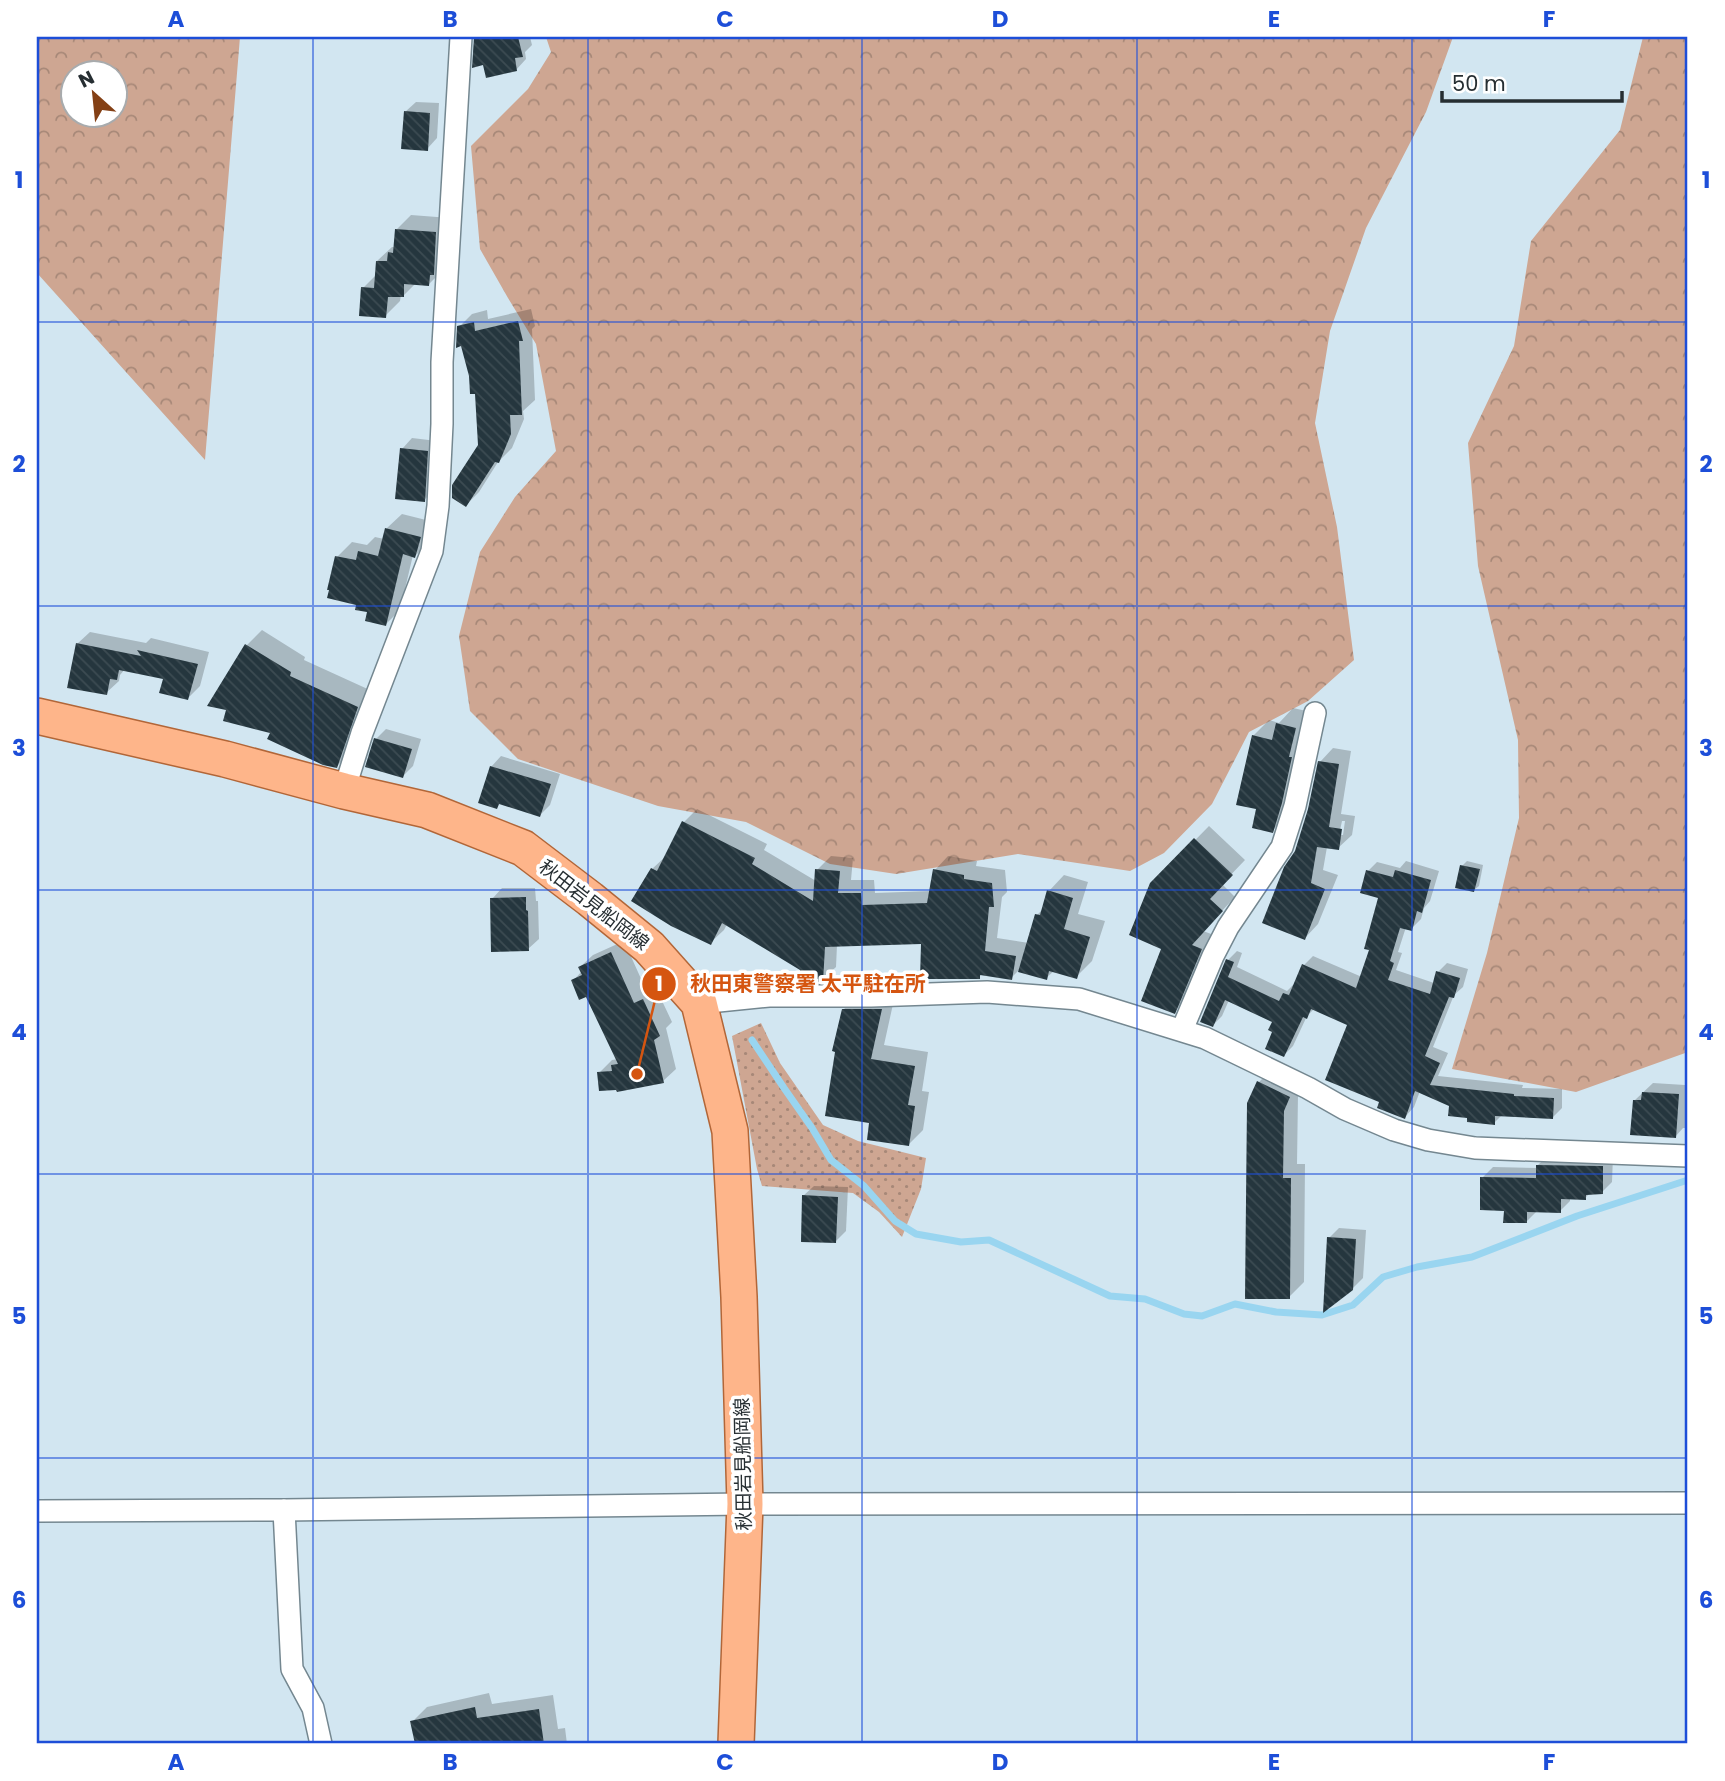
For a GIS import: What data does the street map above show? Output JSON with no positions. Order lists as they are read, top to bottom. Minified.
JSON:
{"streets":{"main road":["秋田岩見船岡線"]},"places":["秋田東警察署 太平駐在所"],"scale_bar":"50 m","north":"top left","grid":{"columns":["A","B","C","D","E","F"],"rows":["1","2","3","4","5","6"]}}
